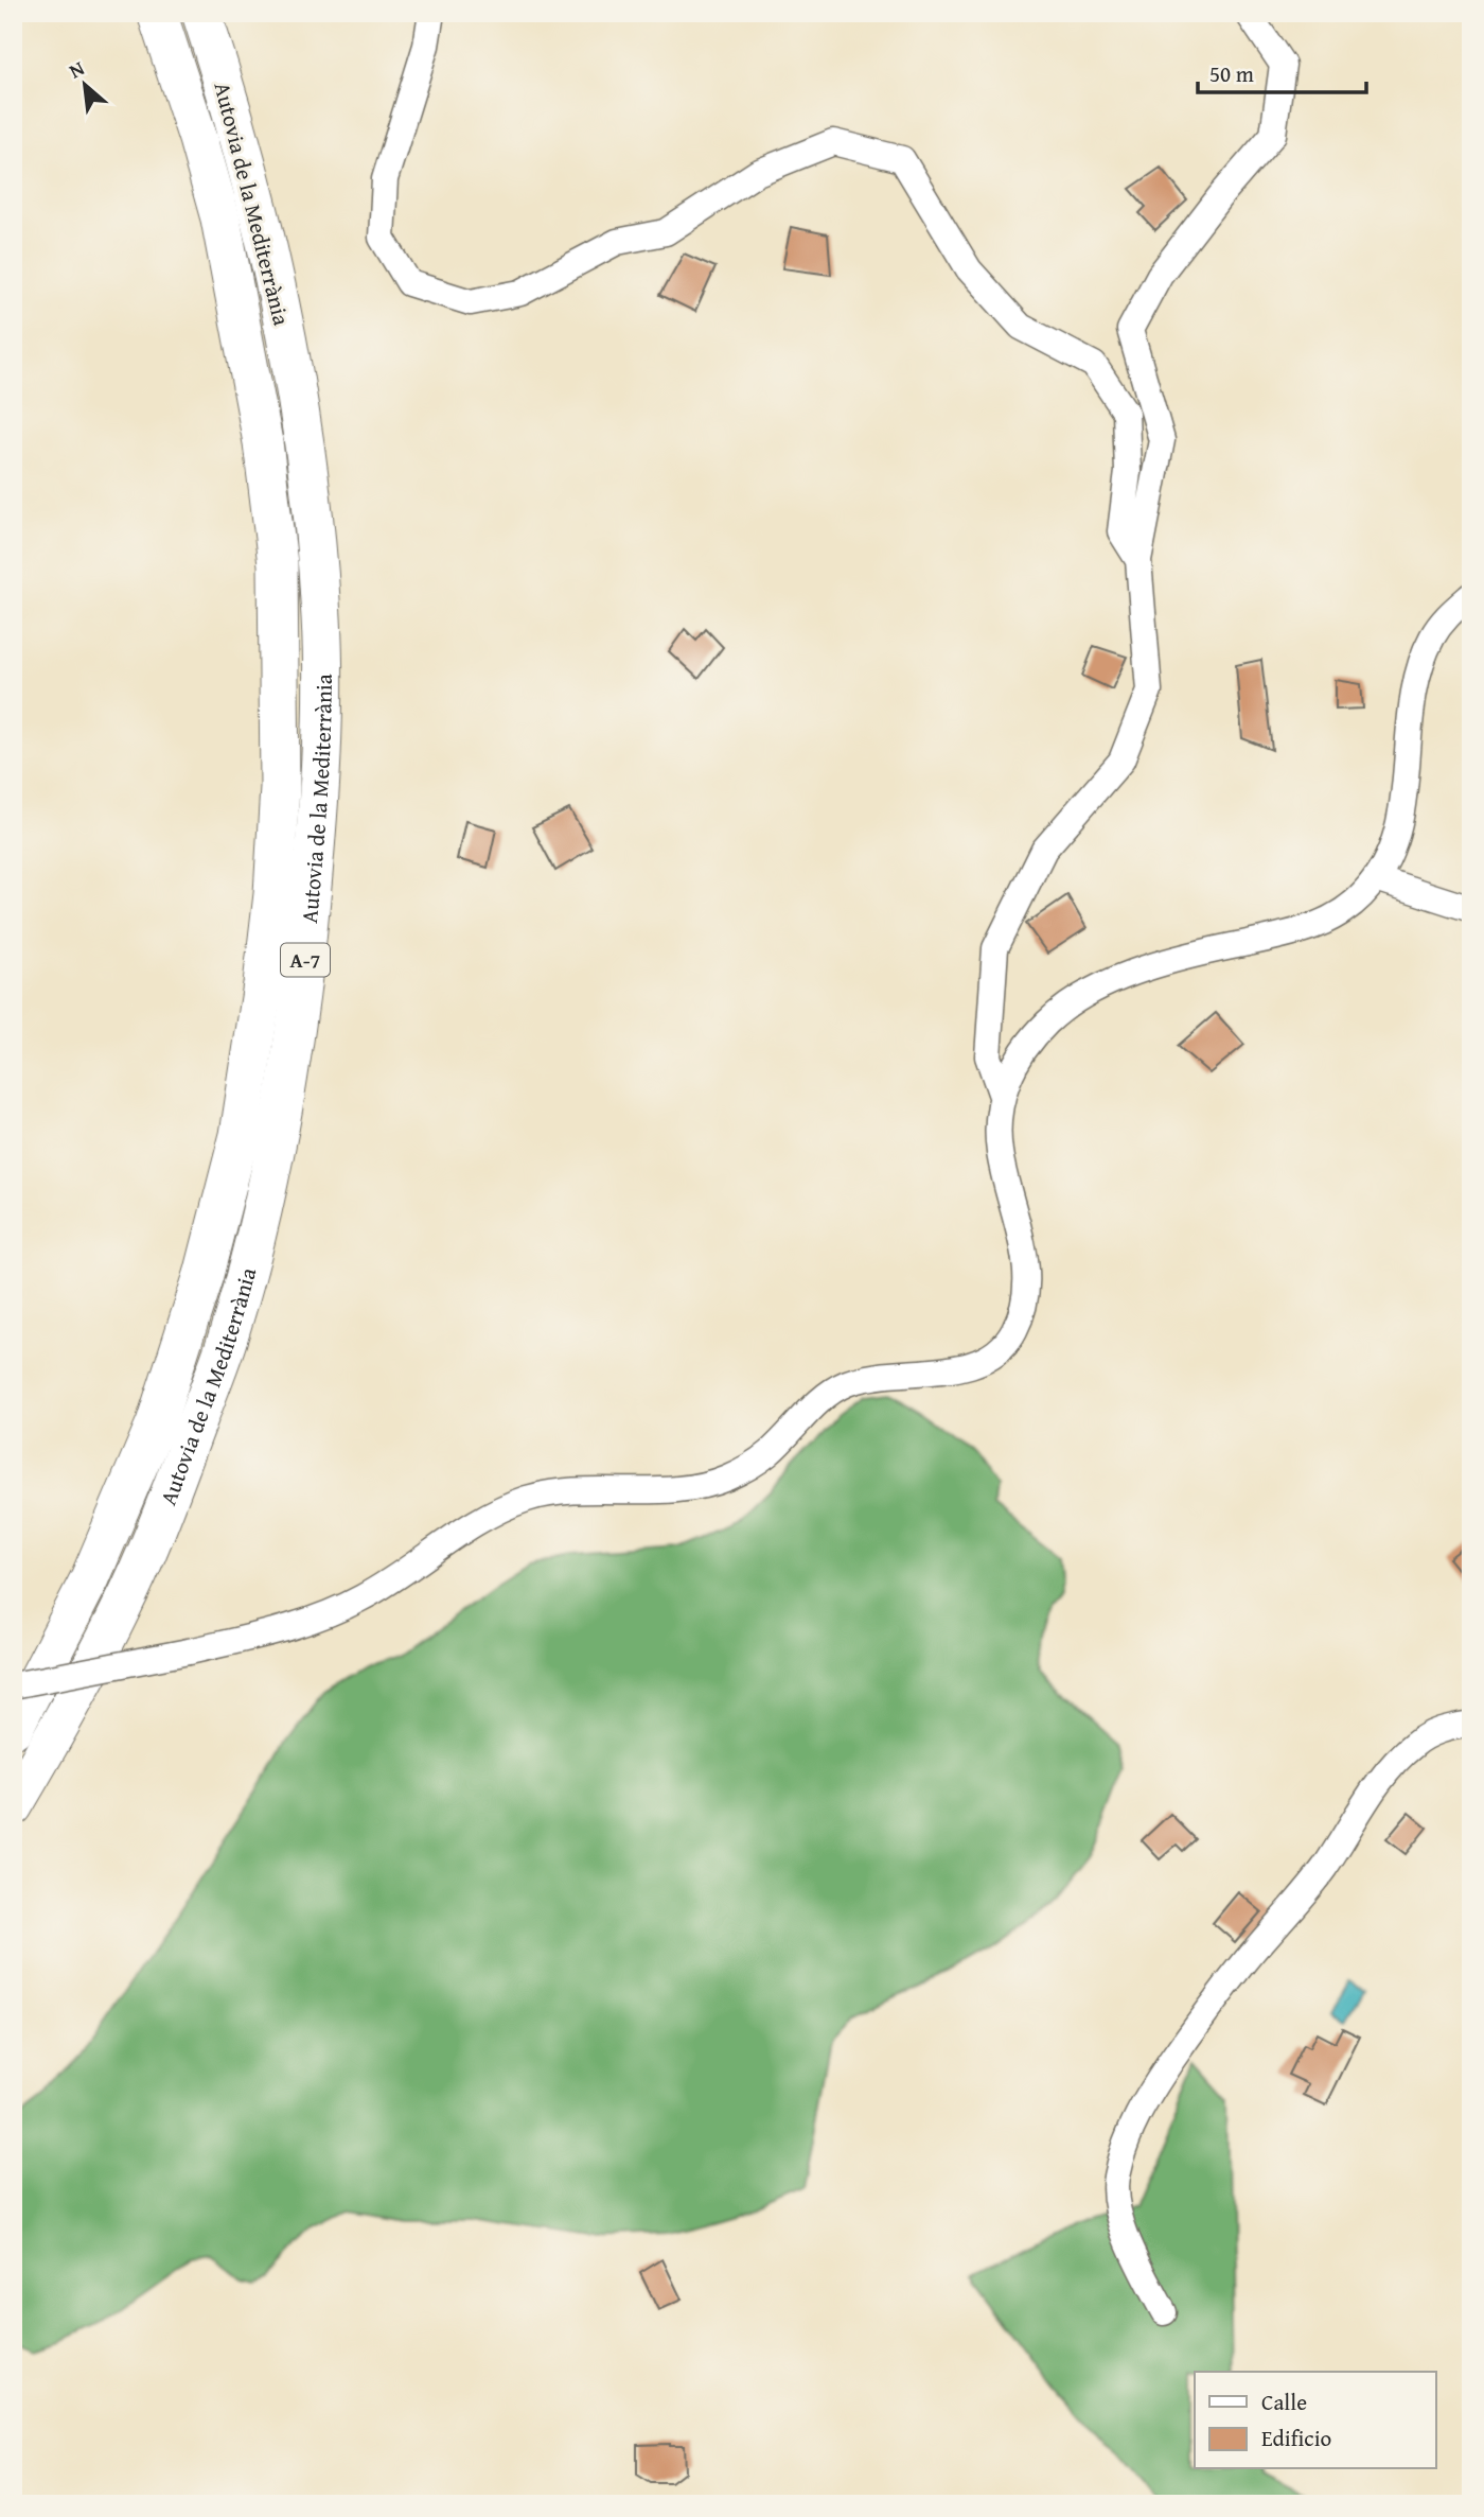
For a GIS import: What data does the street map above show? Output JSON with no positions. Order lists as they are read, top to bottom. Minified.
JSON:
{"streets":{"highway":["Autovia de la Mediterrània","A-7"]},"legend":["Calle","Edificio"],"scale_bar":"50 m","north":"top left"}
